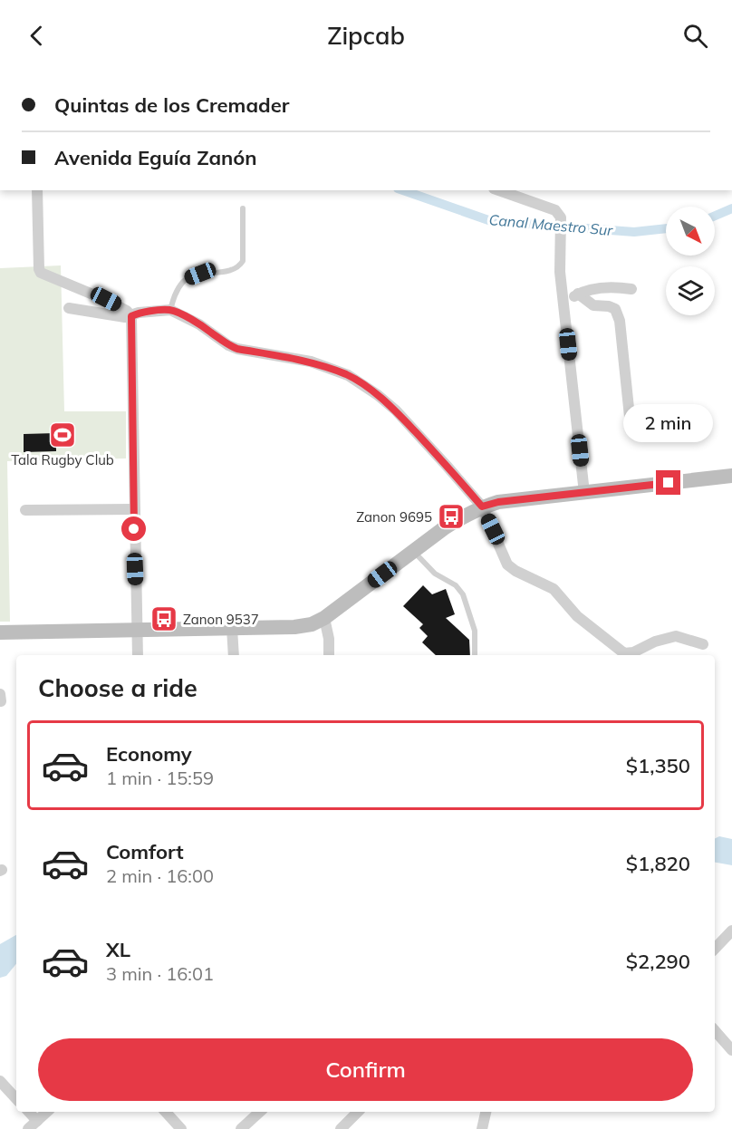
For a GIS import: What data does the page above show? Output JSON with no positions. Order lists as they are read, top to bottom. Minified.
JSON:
{"water":["Canal Maestro Sur"],"places":{"sports":["Tala Rugby Club"],"bus stop":["Zanon 9695","Zanon 9537"]},"north":"bottom right","page":{"header":"Zipcab","banner":["Quintas de los Cremader","Avenida Eguía Zanón"],"bubble":"2 min","heading":"Choose a ride","list":[{"name":"Economy","note":"1 min · 15:59","value":"$1,350"},{"name":"Comfort","note":"2 min · 16:00","value":"$1,820"},{"name":"XL","note":"3 min · 16:01","value":"$2,290"}],"buttons":"Confirm"}}
